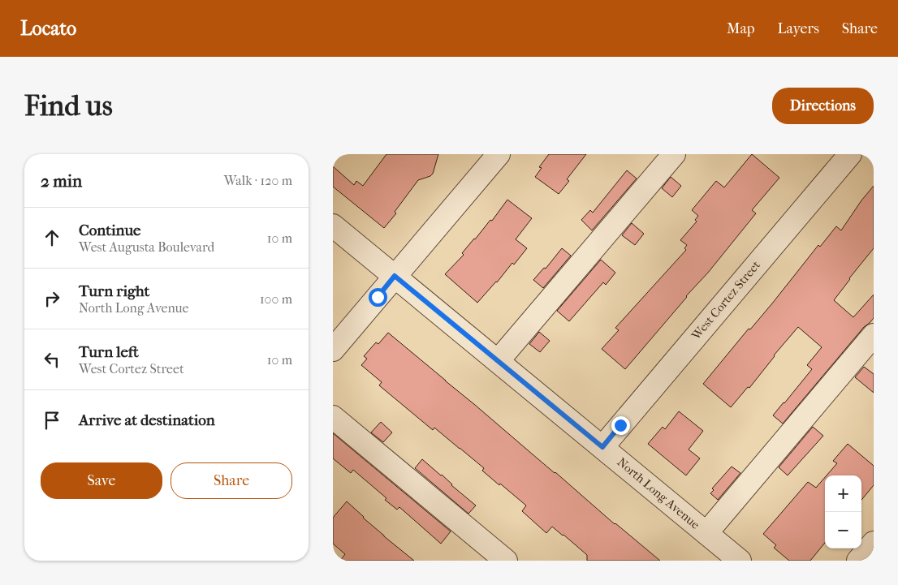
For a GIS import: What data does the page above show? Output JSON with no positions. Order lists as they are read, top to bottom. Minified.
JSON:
{"streets":{"street":["West Cortez Street","North Long Avenue"]},"crossings":[["West Cortez Street","North Long Avenue"]],"page":{"header":"Locato","nav":["Map","Layers","Share"],"buttons":["Directions",["Save","Share"]],"title":"Find us","heading":["2 min","Walk · 120 m"],"list":[["Continue","West Augusta Boulevard","10 m"],["Turn right","North Long Avenue","100 m"],["Turn left","West Cortez Street","10 m"],"Arrive at destination"],"map_buttons":["+","−"]}}
